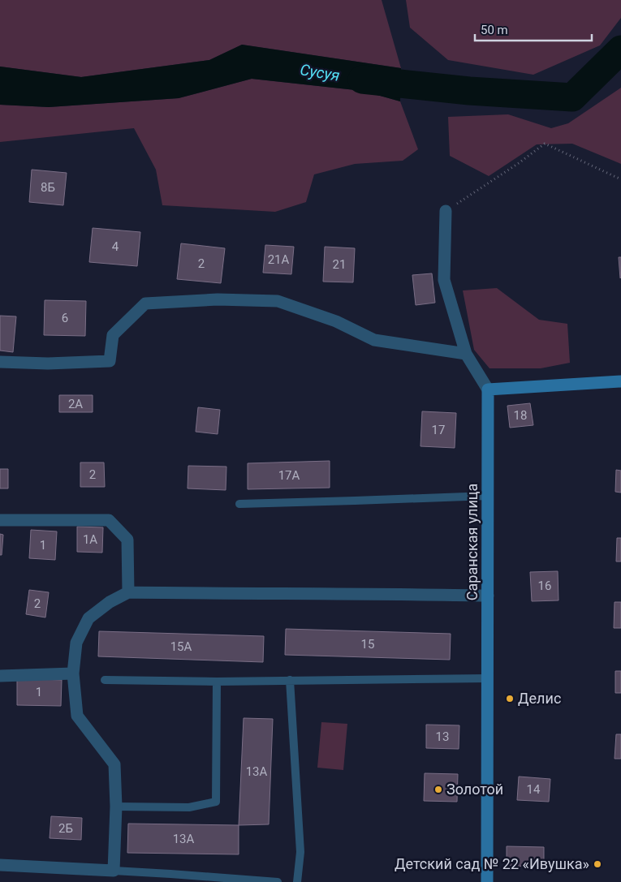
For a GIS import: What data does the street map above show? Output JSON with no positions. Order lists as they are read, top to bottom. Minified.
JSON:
{"streets":{"street":["Саранская улица"]},"water":["Сусуя"],"places":["Делис","Золотой","Детский сад № 22 «Ивушка»"],"house_numbers":["8Б","4","21А","2","21","6","2А","18","17","2","17А","1А","1","16","2","15","15А","1","13","13А","14","2Б","13А"],"scale_bar":"50 m"}
